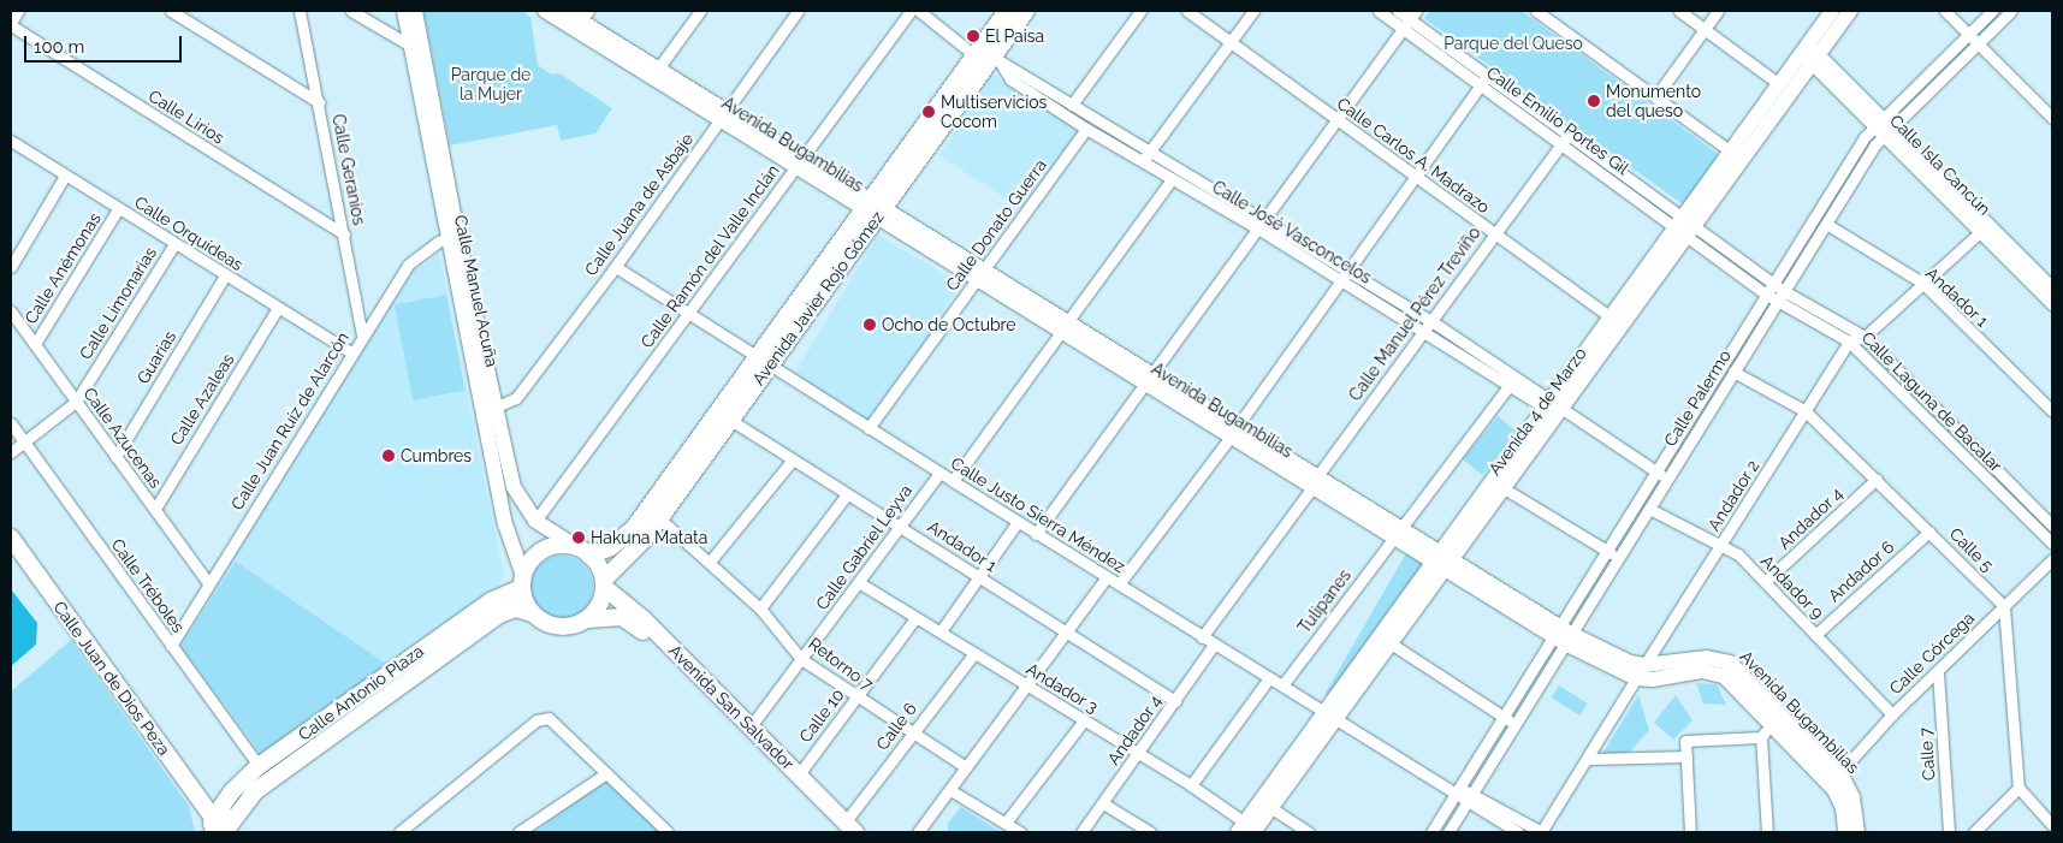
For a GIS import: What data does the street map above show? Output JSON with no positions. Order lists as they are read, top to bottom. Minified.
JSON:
{"streets":{"main road":["Avenida Bugambilias","Calle Manuel Acuña","Avenida Javier Rojo Gómez","Avenida 4 de Marzo","Calle Juan de Dios Peza","Calle Antonio Plaza","Avenida San Salvador"],"street":["Calle Lirios","Calle Emilio Portes Gil","Calle Carlos A. Madrazo","Calle Isla Cancún","Calle Geranios","Calle Juana de Asbaje","Calle Donato Guerra","Calle José Vasconcelos","Calle Orquídeas","Calle Ramón del Valle Inclán","Calle Anémonas","Andador 1","Calle Limonarias","Calle Manuel Pérez Treviño","Guarias","Calle Palermo","Calle Azaleas","Calle Laguna de Bacalar","Calle Juan Ruíz de Alarcón","Calle Azucenas","Andador 2","Calle Justo Sierra Méndez","Andador 4","Calle Gabriel Leyva","Calle 5","Andador 6","Calle Tréboles","Andador 9","Tulipanes","Calle Córcega","Retorno 7","Andador 3","Calle 10","Calle 6","Calle 7"]},"crossings":[["Calle Lirios","Calle Geranios"],["Calle Emilio Portes Gil","Calle Manuel Pérez Treviño"],["Calle Emilio Portes Gil","Calle Laguna de Bacalar"],["Calle Emilio Portes Gil","Avenida 4 de Marzo"],["Avenida Bugambilias","Calle Juana de Asbaje"],["Avenida Bugambilias","Calle Donato Guerra"],["Avenida Bugambilias","Calle Ramón del Valle Inclán"],["Avenida Bugambilias","Avenida Javier Rojo Gómez"],["Avenida Bugambilias","Calle Manuel Pérez Treviño"],["Avenida Bugambilias","Calle Palermo"],["Avenida Bugambilias","Avenida 4 de Marzo"],["Avenida Bugambilias","Andador 2"],["Avenida Bugambilias","Tulipanes"],["Avenida Bugambilias","Calle Córcega"],["Calle Carlos A. Madrazo","Calle Manuel Pérez Treviño"],["Calle Carlos A. Madrazo","Avenida 4 de Marzo"],["Calle Isla Cancún","Calle Palermo"],["Calle Isla Cancún","Avenida 4 de Marzo"],["Calle Geranios","Calle Juan Ruíz de Alarcón"],["Calle Juana de Asbaje","Calle Manuel Acuña"],["Calle Juana de Asbaje","Calle Justo Sierra Méndez"],["Calle Donato Guerra","Calle José Vasconcelos"],["Calle Donato Guerra","Calle Justo Sierra Méndez"],["Calle José Vasconcelos","Avenida Javier Rojo Gómez"],["Calle José Vasconcelos","Calle Manuel Pérez Treviño"],["Calle José Vasconcelos","Calle Palermo"],["Calle José Vasconcelos","Avenida 4 de Marzo"],["Calle José Vasconcelos","Tulipanes"],["Calle Orquídeas","Calle Anémonas"],["Calle Orquídeas","Calle Limonarias"],["Calle Orquídeas","Guarias"],["Calle Orquídeas","Calle Azaleas"],["Calle Orquídeas","Calle Juan Ruíz de Alarcón"],["Calle Ramón del Valle Inclán","Calle Manuel Acuña"],["Calle Ramón del Valle Inclán","Calle Justo Sierra Méndez"],["Calle Anémonas","Calle Azucenas"],["Calle Manuel Acuña","Avenida Javier Rojo Gómez"],["Calle Manuel Acuña","Calle Juan Ruíz de Alarcón"],["Calle Manuel Acuña","Calle Antonio Plaza"],["Calle Manuel Acuña","Avenida San Salvador"],["Andador 1","Avenida Javier Rojo Gómez"],["Andador 1","Calle Palermo"],["Andador 1","Andador 4"],["Andador 1","Calle Gabriel Leyva"],["Avenida Javier Rojo Gómez","Calle Justo Sierra Méndez"],["Avenida Javier Rojo Gómez","Retorno 7"],["Avenida Javier Rojo Gómez","Calle Antonio Plaza"],["Avenida Javier Rojo Gómez","Avenida San Salvador"],["Calle Limonarias","Calle Azucenas"],["Calle Limonarias","Calle Tréboles"],["Calle Manuel Pérez Treviño","Calle Justo Sierra Méndez"],["Guarias","Calle Azucenas"],["Calle Palermo","Calle Laguna de Bacalar"],["Calle Palermo","Calle Justo Sierra Méndez"],["Calle Palermo","Calle 5"],["Calle Palermo","Andador 9"],["Calle Azaleas","Calle Azucenas"],["Calle Laguna de Bacalar","Avenida 4 de Marzo"],["Calle Laguna de Bacalar","Andador 2"],["Avenida 4 de Marzo","Calle Justo Sierra Méndez"],["Avenida 4 de Marzo","Andador 3"],["Calle Juan Ruíz de Alarcón","Calle Azucenas"],["Calle Juan Ruíz de Alarcón","Calle Tréboles"],["Andador 2","Calle 5"],["Andador 2","Andador 9"],["Calle Justo Sierra Méndez","Andador 4"],["Calle Justo Sierra Méndez","Calle Gabriel Leyva"],["Calle Justo Sierra Méndez","Tulipanes"],["Andador 4","Calle 5"],["Andador 4","Andador 9"],["Andador 4","Andador 3"],["Calle Gabriel Leyva","Retorno 7"],["Calle Gabriel Leyva","Andador 3"],["Calle Gabriel Leyva","Avenida San Salvador"],["Calle 5","Andador 6"],["Calle 5","Calle Córcega"],["Andador 6","Andador 9"],["Calle Tréboles","Calle Antonio Plaza"],["Andador 9","Calle Córcega"],["Calle Córcega","Calle 7"],["Retorno 7","Calle 10"],["Retorno 7","Calle 6"],["Calle Juan de Dios Peza","Calle Antonio Plaza"],["Andador 3","Calle 10"],["Andador 3","Calle 6"],["Calle Antonio Plaza","Avenida San Salvador"],["Avenida San Salvador","Calle 10"],["Avenida San Salvador","Calle 6"]],"parks":["Parque del Queso","Parque de la Mujer"],"places":["El Paisa","Monumento del queso","Multiservicios Cocom","Ocho de Octubre","Cumbres","Hakuna Matata"],"scale_bar":"100 m"}
